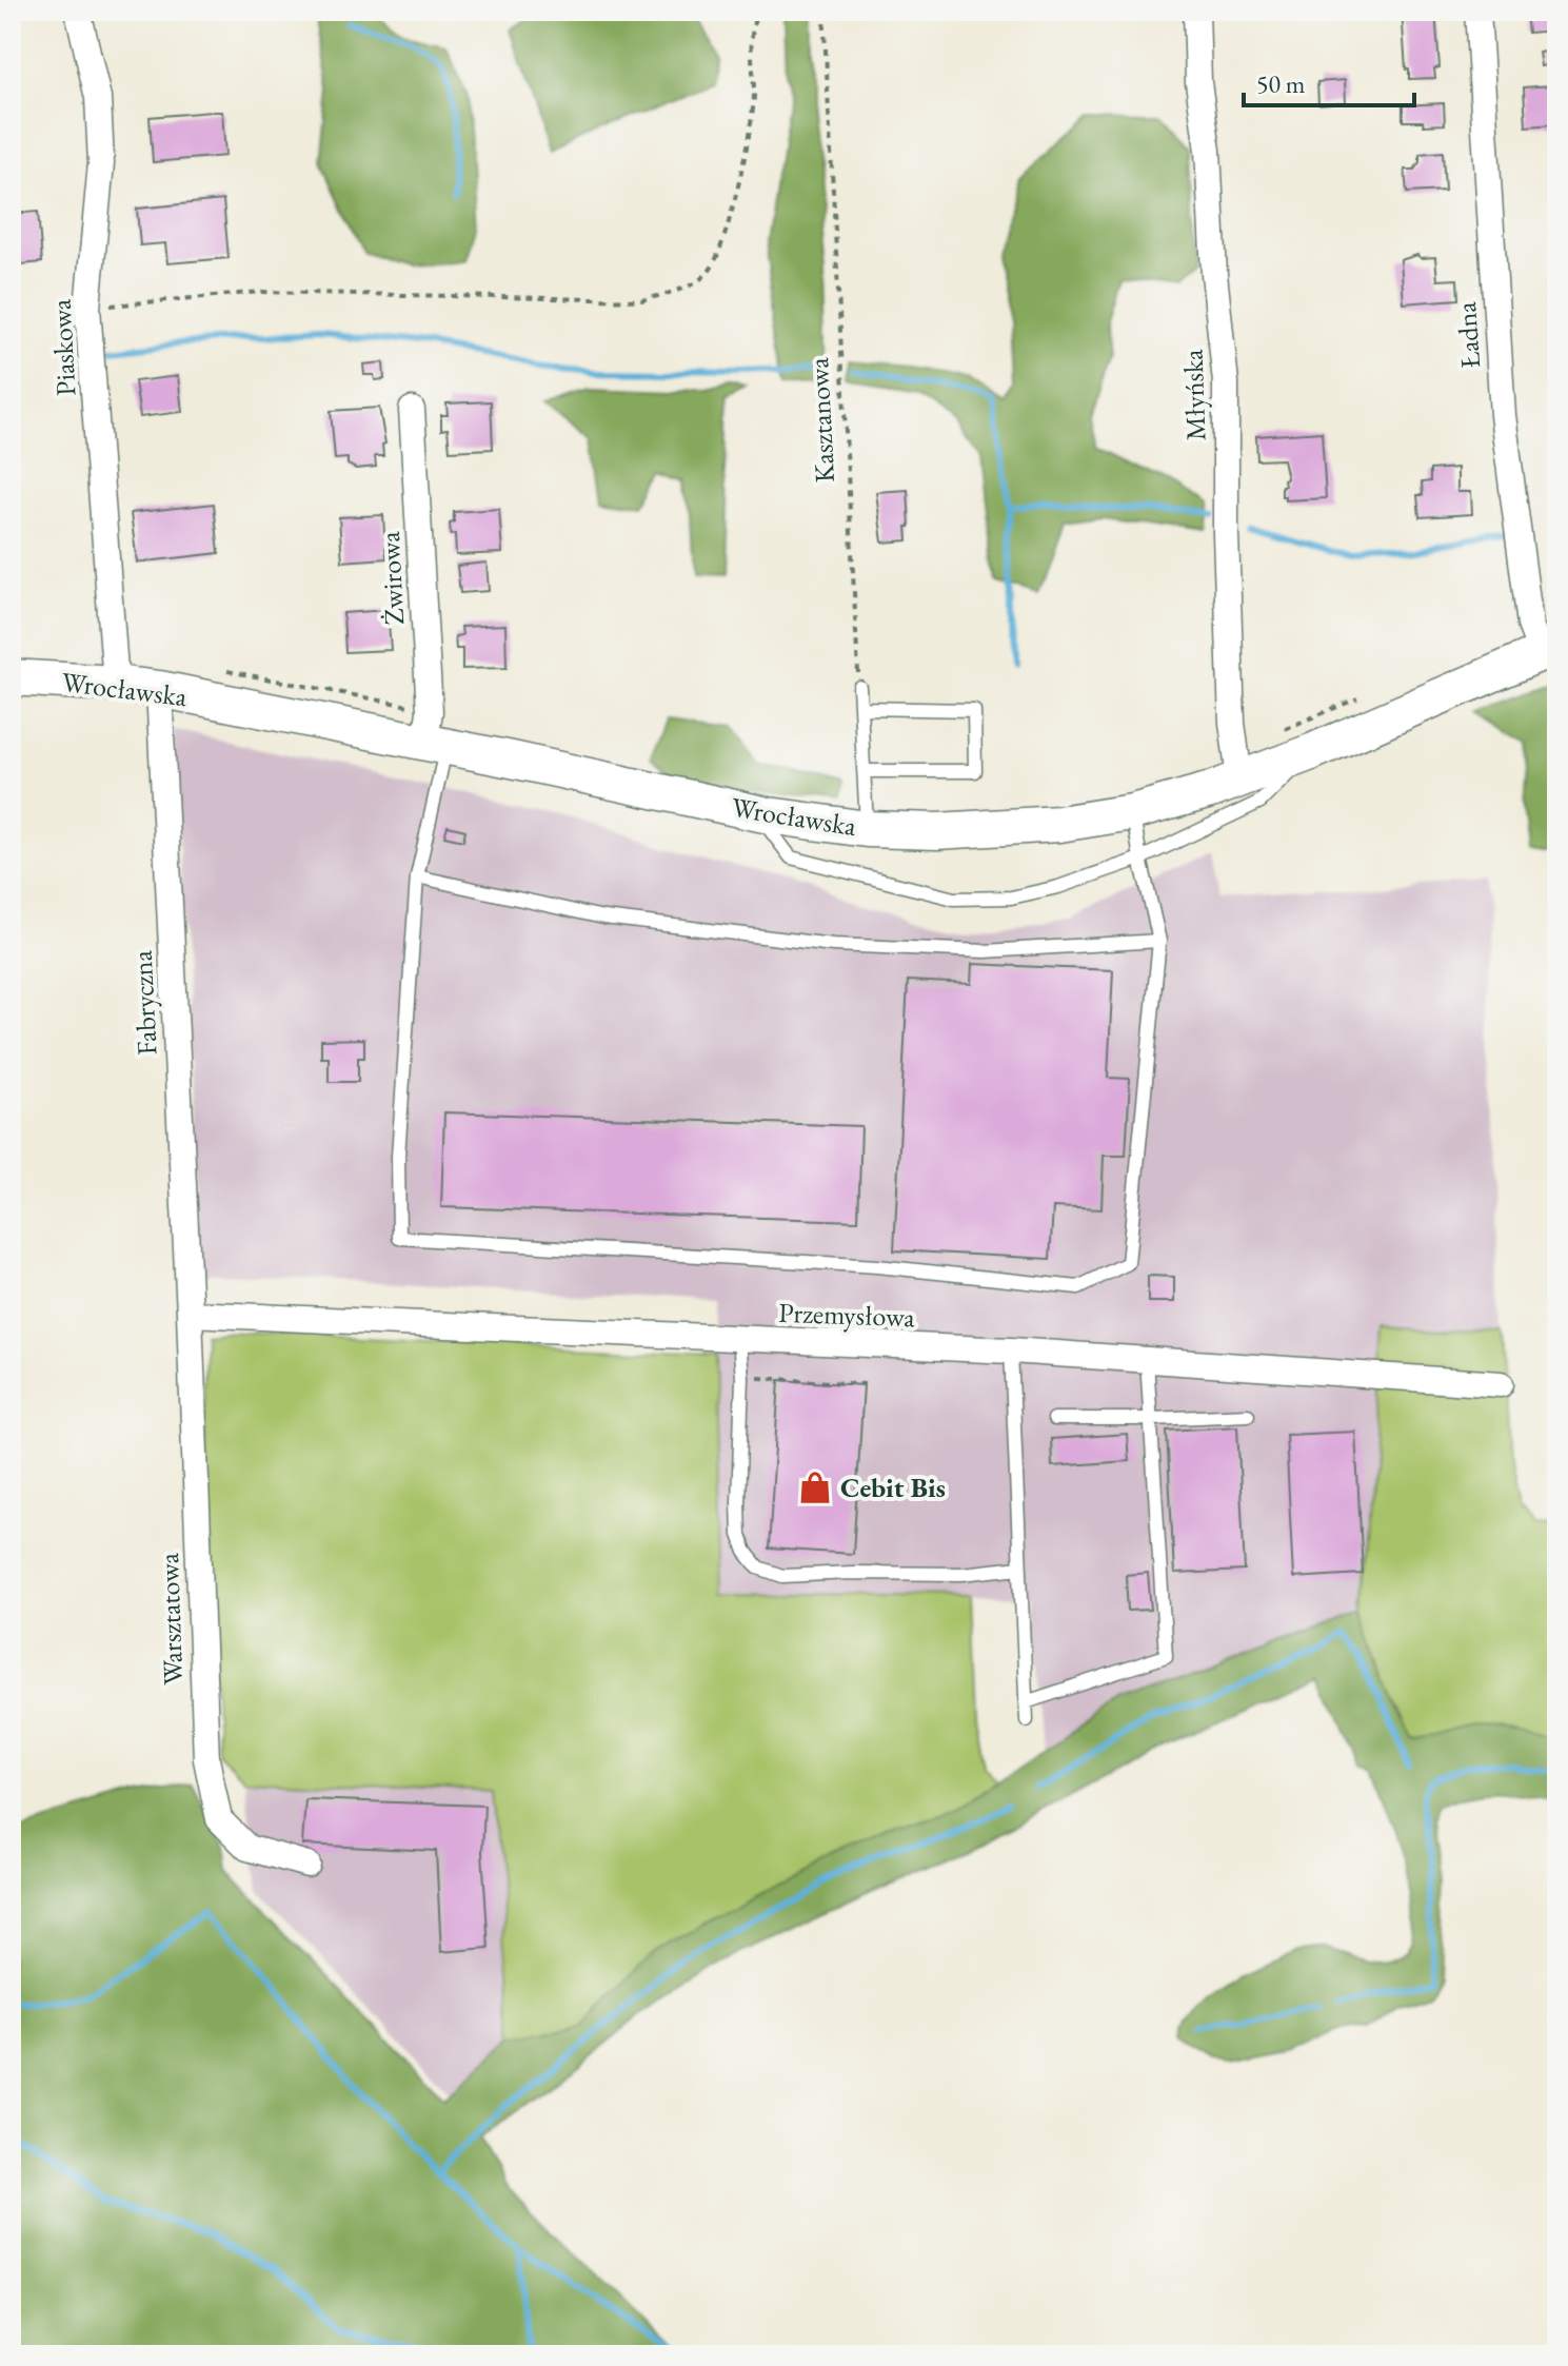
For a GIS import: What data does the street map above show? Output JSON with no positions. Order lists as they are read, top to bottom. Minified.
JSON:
{"streets":{"main road":["Wrocławska"],"street":["Ładna","Piaskowa","Młyńska","Żwirowa","Fabryczna","Przemysłowa","Warsztatowa"],"path":["Kasztanowa"]},"crossings":[["Ładna","Wrocławska"],["Piaskowa","Wrocławska"],["Młyńska","Wrocławska"],["Żwirowa","Wrocławska"],["Wrocławska","Fabryczna"],["Fabryczna","Przemysłowa"],["Fabryczna","Warsztatowa"],["Przemysłowa","Warsztatowa"]],"places":{"shop":["Cebit Bis"]},"scale_bar":"50 m"}
